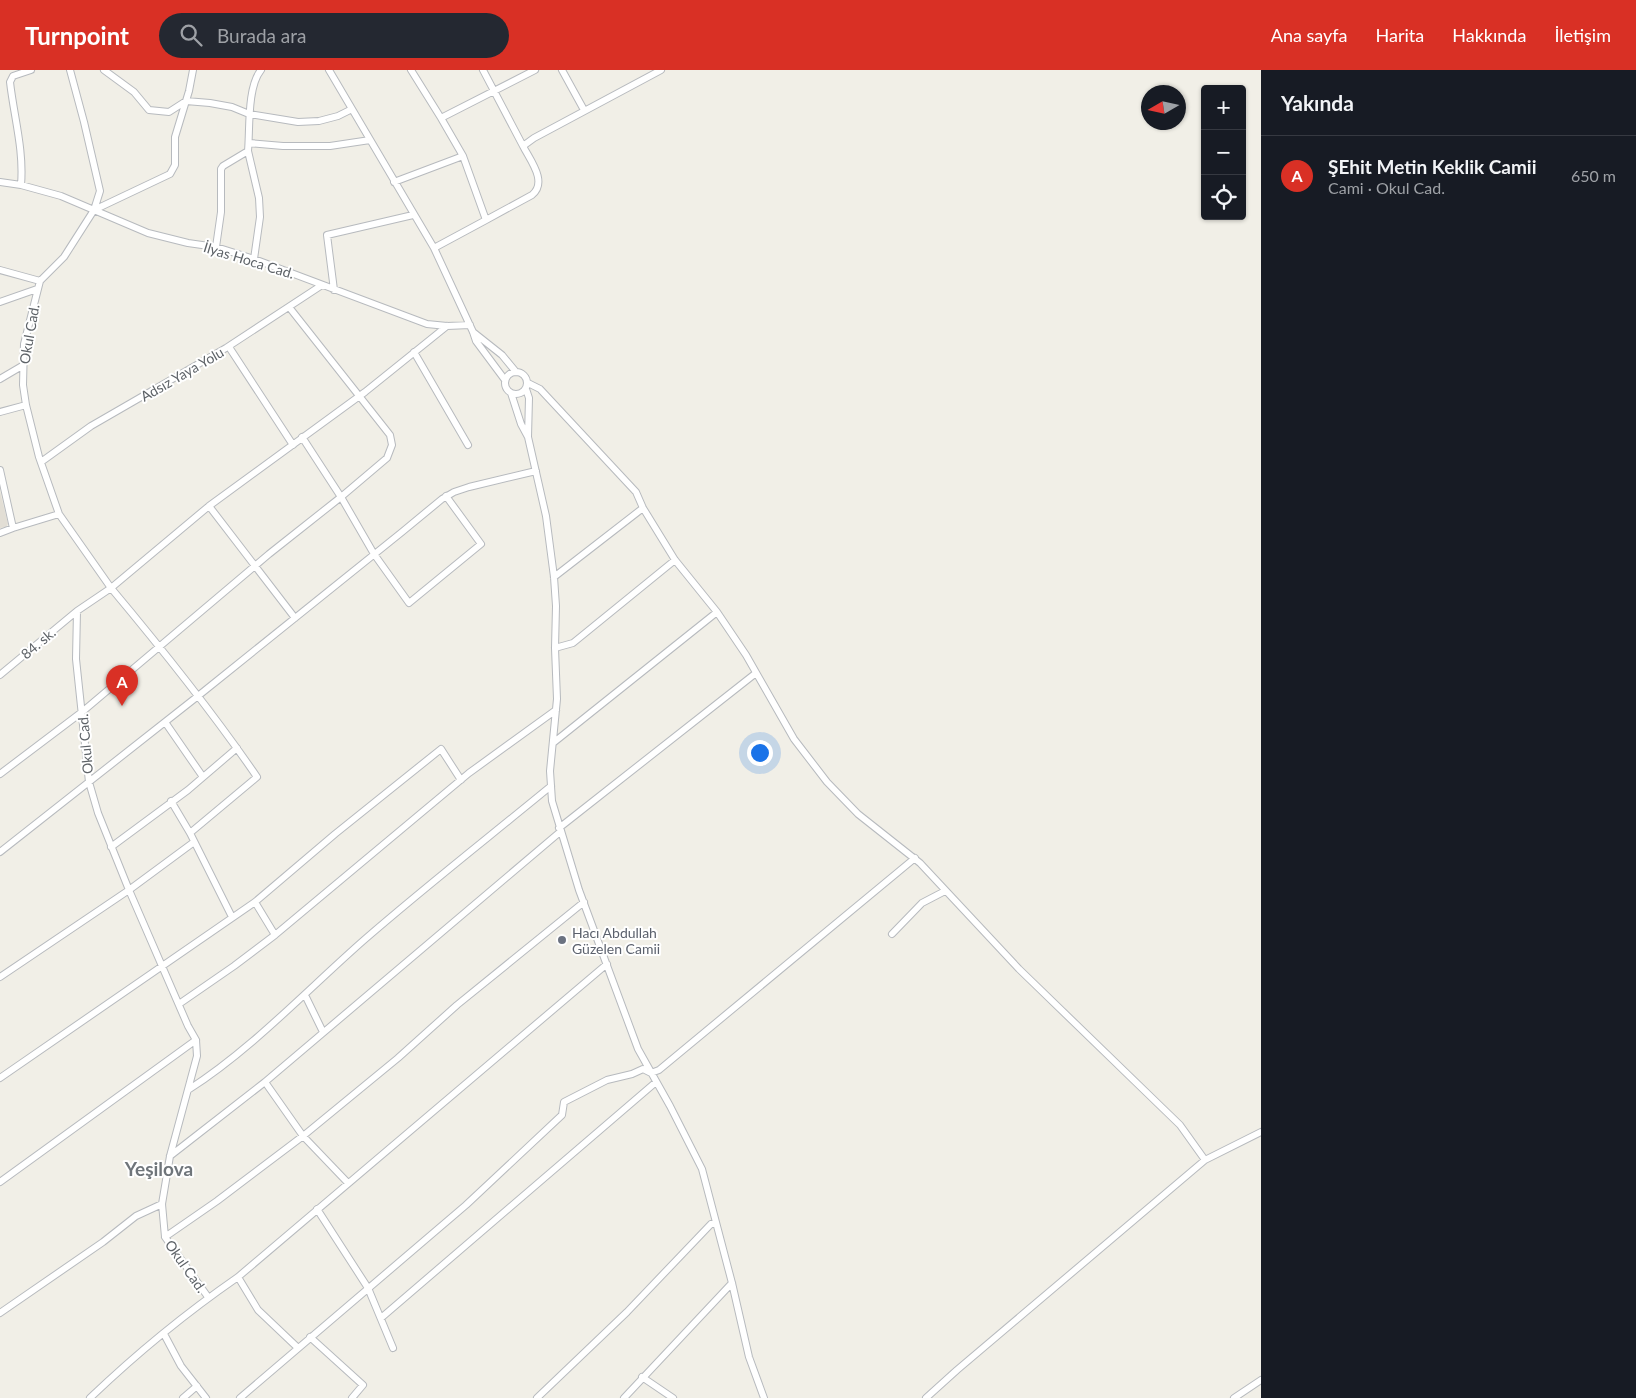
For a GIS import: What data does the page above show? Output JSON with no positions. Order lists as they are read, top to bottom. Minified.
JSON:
{"streets":{"street":["İlyas Hoca Cad.","Okul Cad.","Adsız Yaya Yolu","84. sk."]},"crossings":[["İlyas Hoca Cad.","Adsız Yaya Yolu"],["Okul Cad.","Adsız Yaya Yolu"],["Okul Cad.","84. sk."]],"districts":["Yeşilova"],"places":["Hacı Abdullah Güzelen Camii"],"north":"left","page":{"header":"Turnpoint","search":"Burada ara","nav":["Ana sayfa","Harita","Hakkında","İletişim"],"heading":"Yakında","map_buttons":["+","−"],"list":[{"mark":"A","name":"ŞEhit Metin Keklik Camii","note":"Cami · Okul Cad.","value":"650 m"}],"pins":"A"}}
